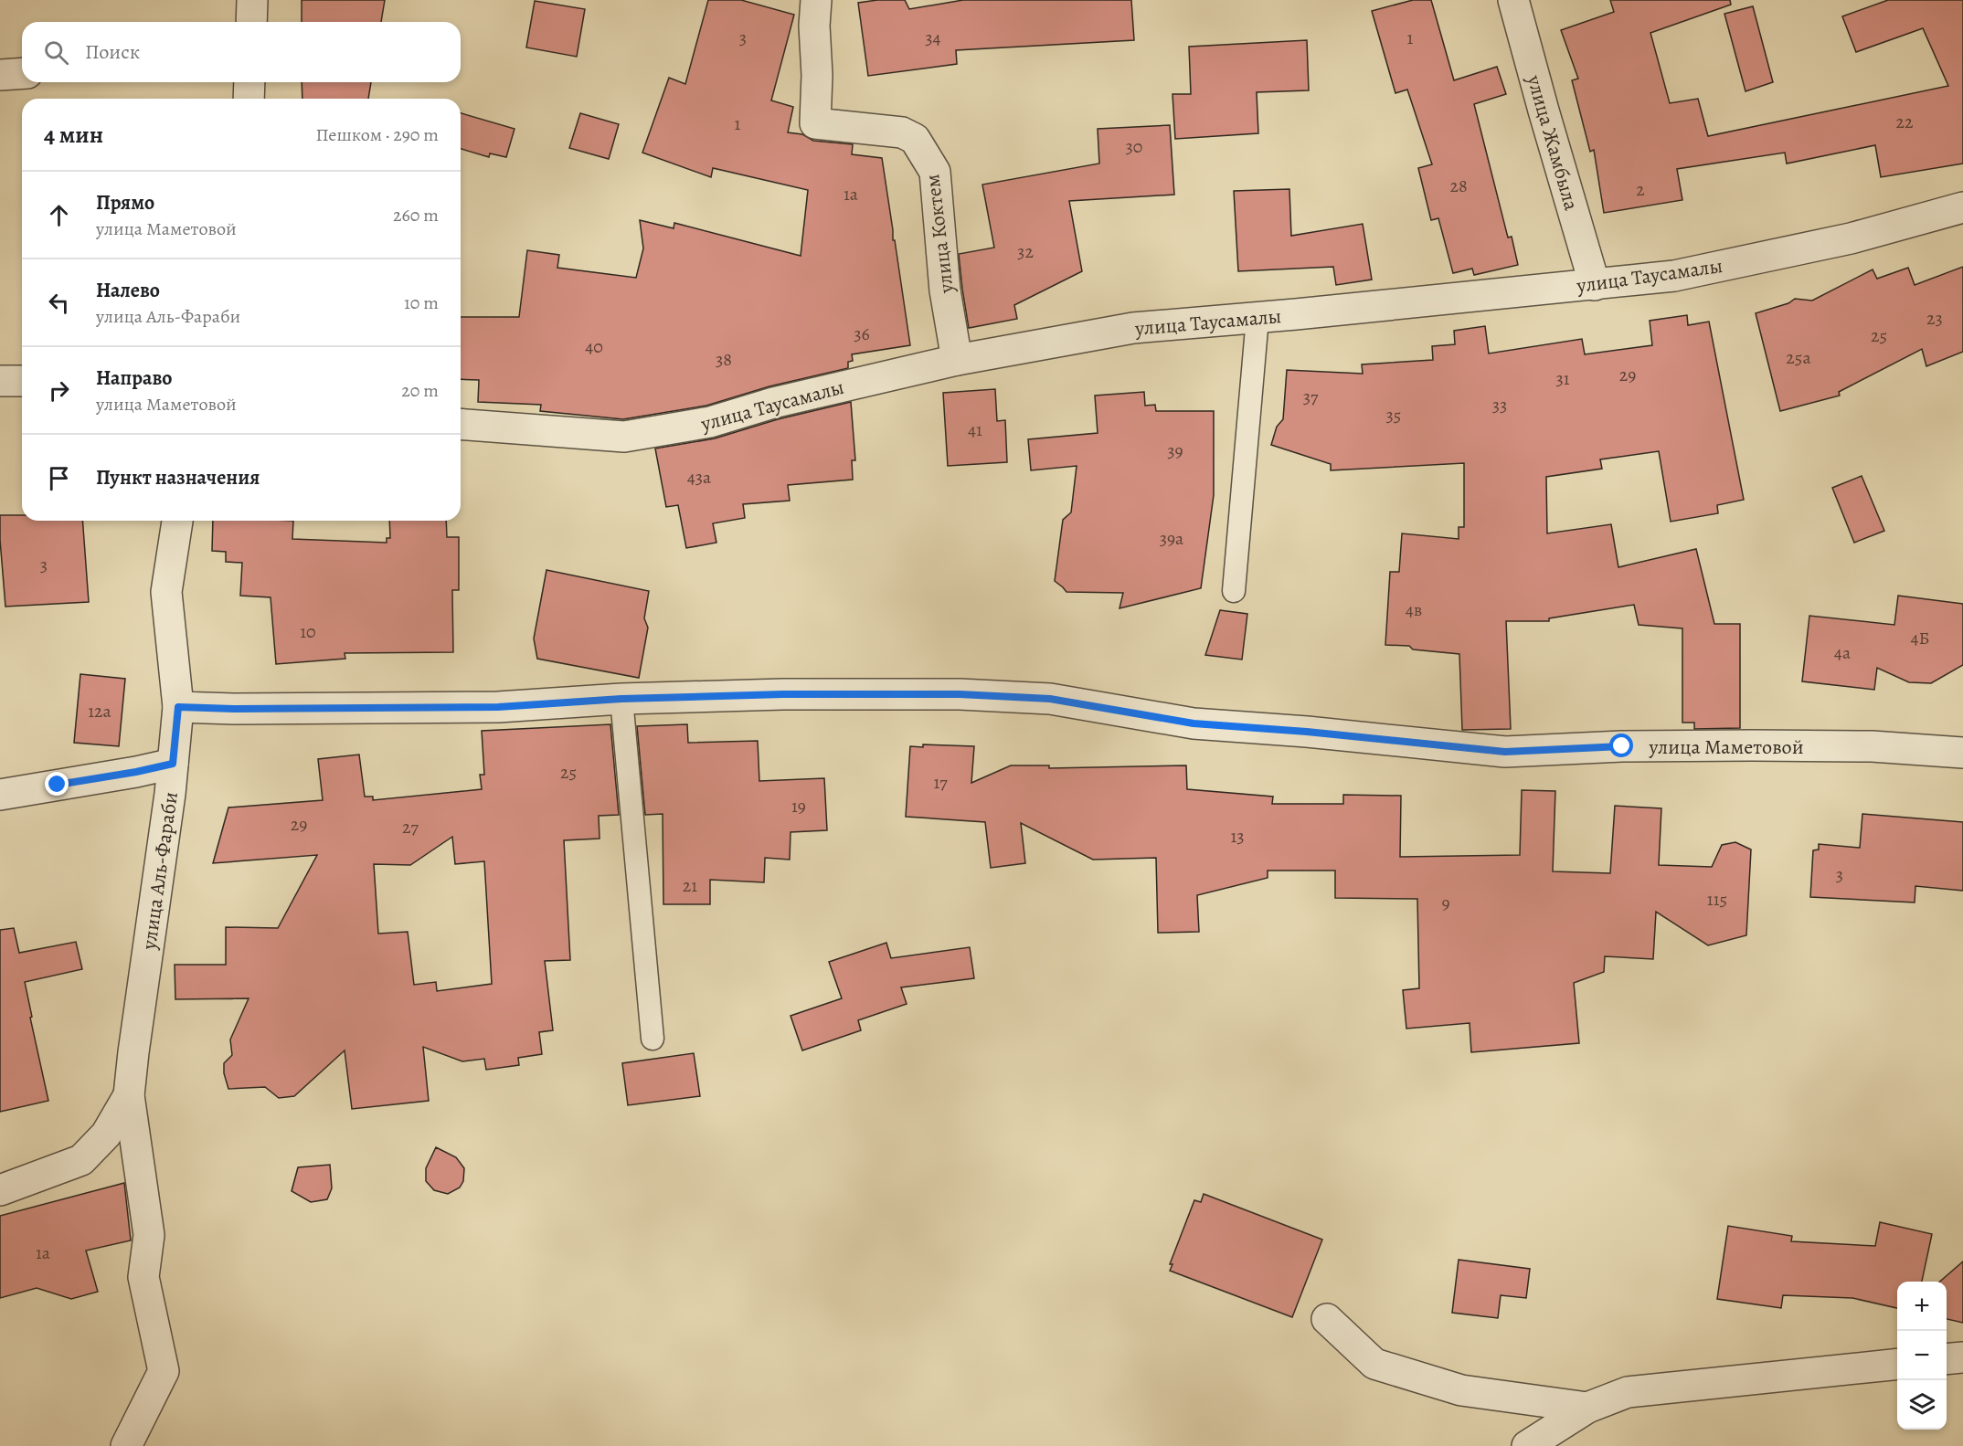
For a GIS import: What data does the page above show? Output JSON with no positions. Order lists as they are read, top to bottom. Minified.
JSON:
{"streets":{"street":["улица Жамбыла","улица Коктем","улица Таусамалы","улица Маметовой","улица Аль-Фараби"]},"crossings":[["улица Жамбыла","улица Таусамалы"],["улица Коктем","улица Таусамалы"],["улица Маметовой","улица Аль-Фараби"]],"house_numbers":["3","34","1","22","1","30","28","2","1а","32","23","36","25","40","25а","38","29","31","37","33","35","41","39","43а","39а","3","4в","10","4Б","4а","12а","25","17","19","29","27","13","3","21","115","9","1а"],"page":{"search":"Поиск","heading":["4 мин","Пешком · 290 m"],"list":[["Прямо","улица Маметовой","260 m"],["Налево","улица Аль-Фараби","10 m"],["Направо","улица Маметовой","20 m"],"Пункт назначения"],"map_buttons":["+","−"]}}
